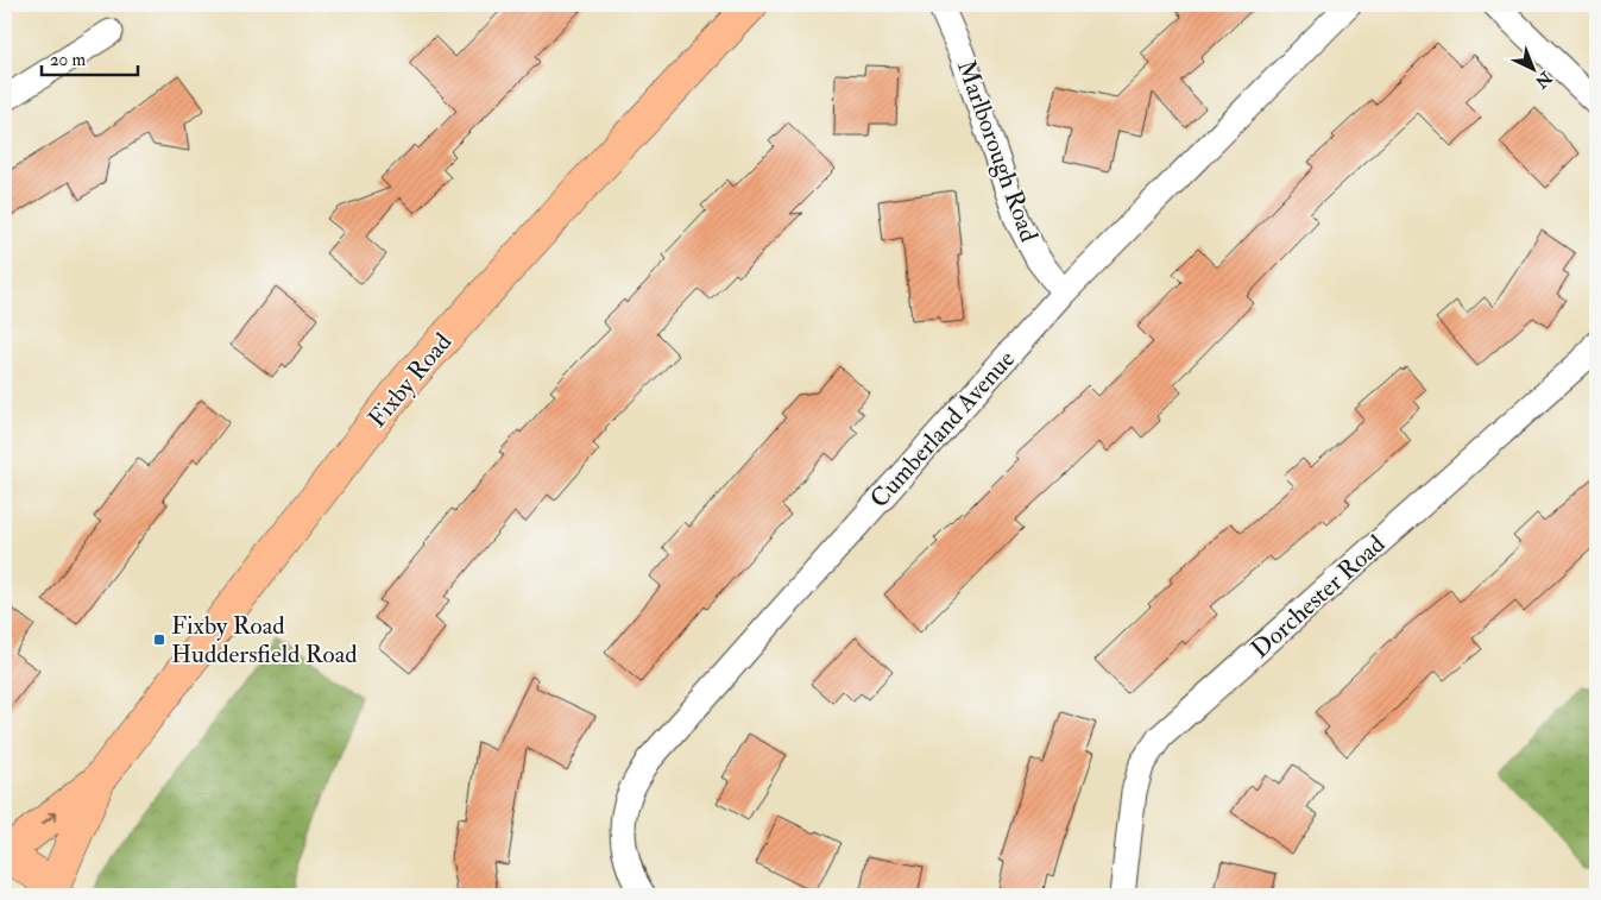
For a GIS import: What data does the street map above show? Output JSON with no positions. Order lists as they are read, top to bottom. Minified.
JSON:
{"streets":{"main road":["Fixby Road"],"street":["Marlborough Road","Cumberland Avenue","Dorchester Road"]},"crossings":[["Marlborough Road","Cumberland Avenue"]],"places":{"transit":["Fixby Road Huddersfield Road"]},"scale_bar":"20 m","north":"bottom right"}
